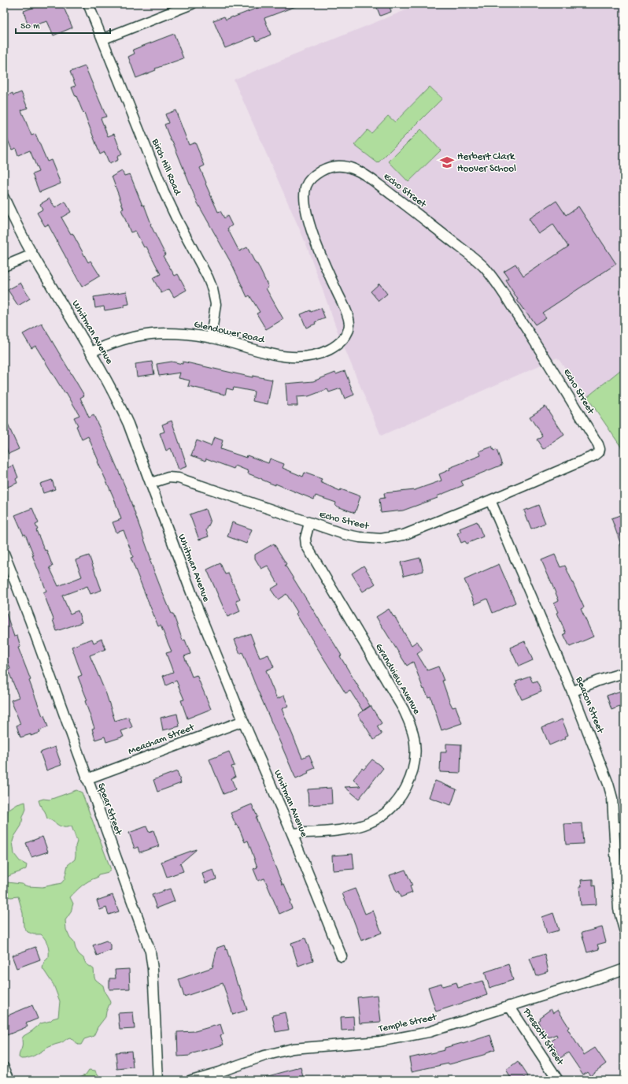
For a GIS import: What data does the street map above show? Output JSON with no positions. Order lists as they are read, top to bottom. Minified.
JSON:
{"streets":{"street":["Birch Hill Road","Echo Street","Whitman Avenue","Glendower Road","Grandview Avenue","Beacon Street","Meacham Street","Spear Street","Temple Street","Prescott Street"]},"crossings":[["Birch Hill Road","Glendower Road"],["Echo Street","Whitman Avenue"],["Echo Street","Glendower Road"],["Echo Street","Grandview Avenue"],["Echo Street","Beacon Street"],["Whitman Avenue","Glendower Road"],["Whitman Avenue","Grandview Avenue"],["Whitman Avenue","Meacham Street"],["Meacham Street","Spear Street"],["Temple Street","Prescott Street"]],"places":{"school or university":["Herbert Clark Hoover School"]},"scale_bar":"50 m"}
